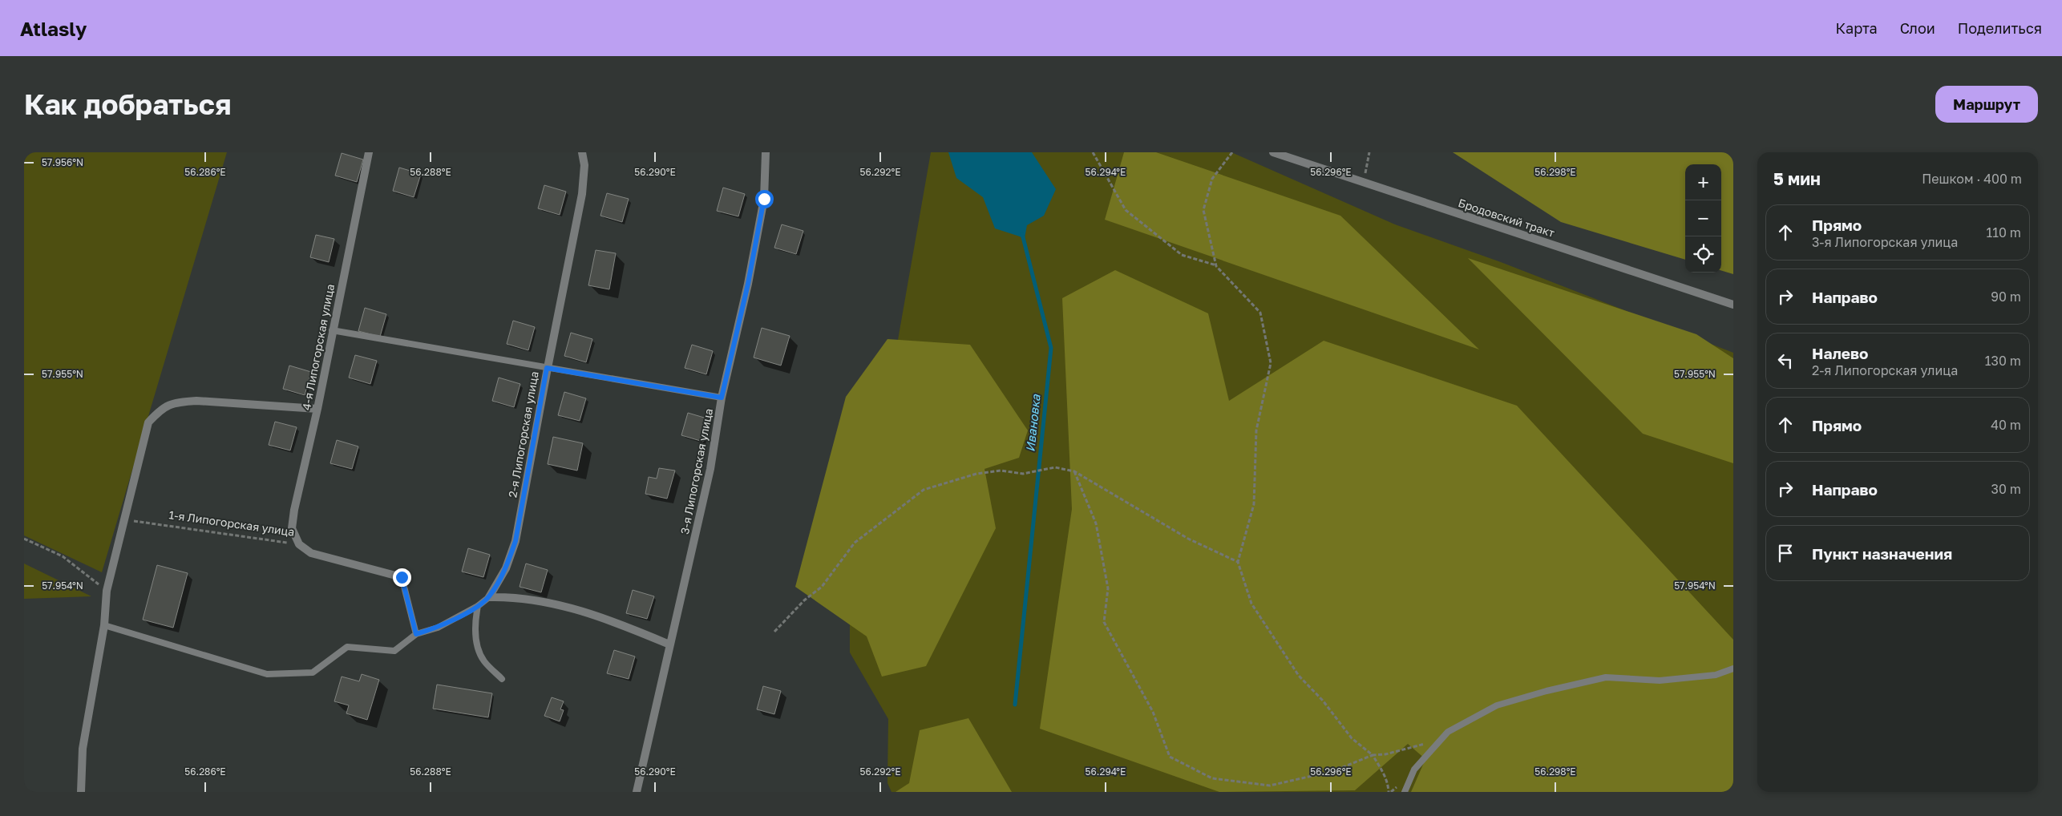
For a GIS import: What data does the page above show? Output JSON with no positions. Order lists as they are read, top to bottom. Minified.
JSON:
{"streets":{"street":["Бродовский тракт","4-я Липогорская улица","2-я Липогорская улица","3-я Липогорская улица","1-я Липогорская улица"]},"crossings":[["4-я Липогорская улица","1-я Липогорская улица"]],"water":["Ивановка"],"page":{"header":"Atlasly","nav":["Карта","Слои","Поделиться"],"buttons":"Маршрут","title":"Как добраться","heading":["5 мин","Пешком · 400 m"],"map_buttons":["+","−"],"list":[["Прямо","3-я Липогорская улица","110 m"],["Направо","90 m"],["Налево","2-я Липогорская улица","130 m"],["Прямо","40 m"],["Направо","30 m"],"Пункт назначения"]},"coordinates":["57.956°N","56.286°E","56.288°E","56.290°E","56.292°E","56.294°E","56.296°E","56.298°E","57.955°N","57.954°N"]}
